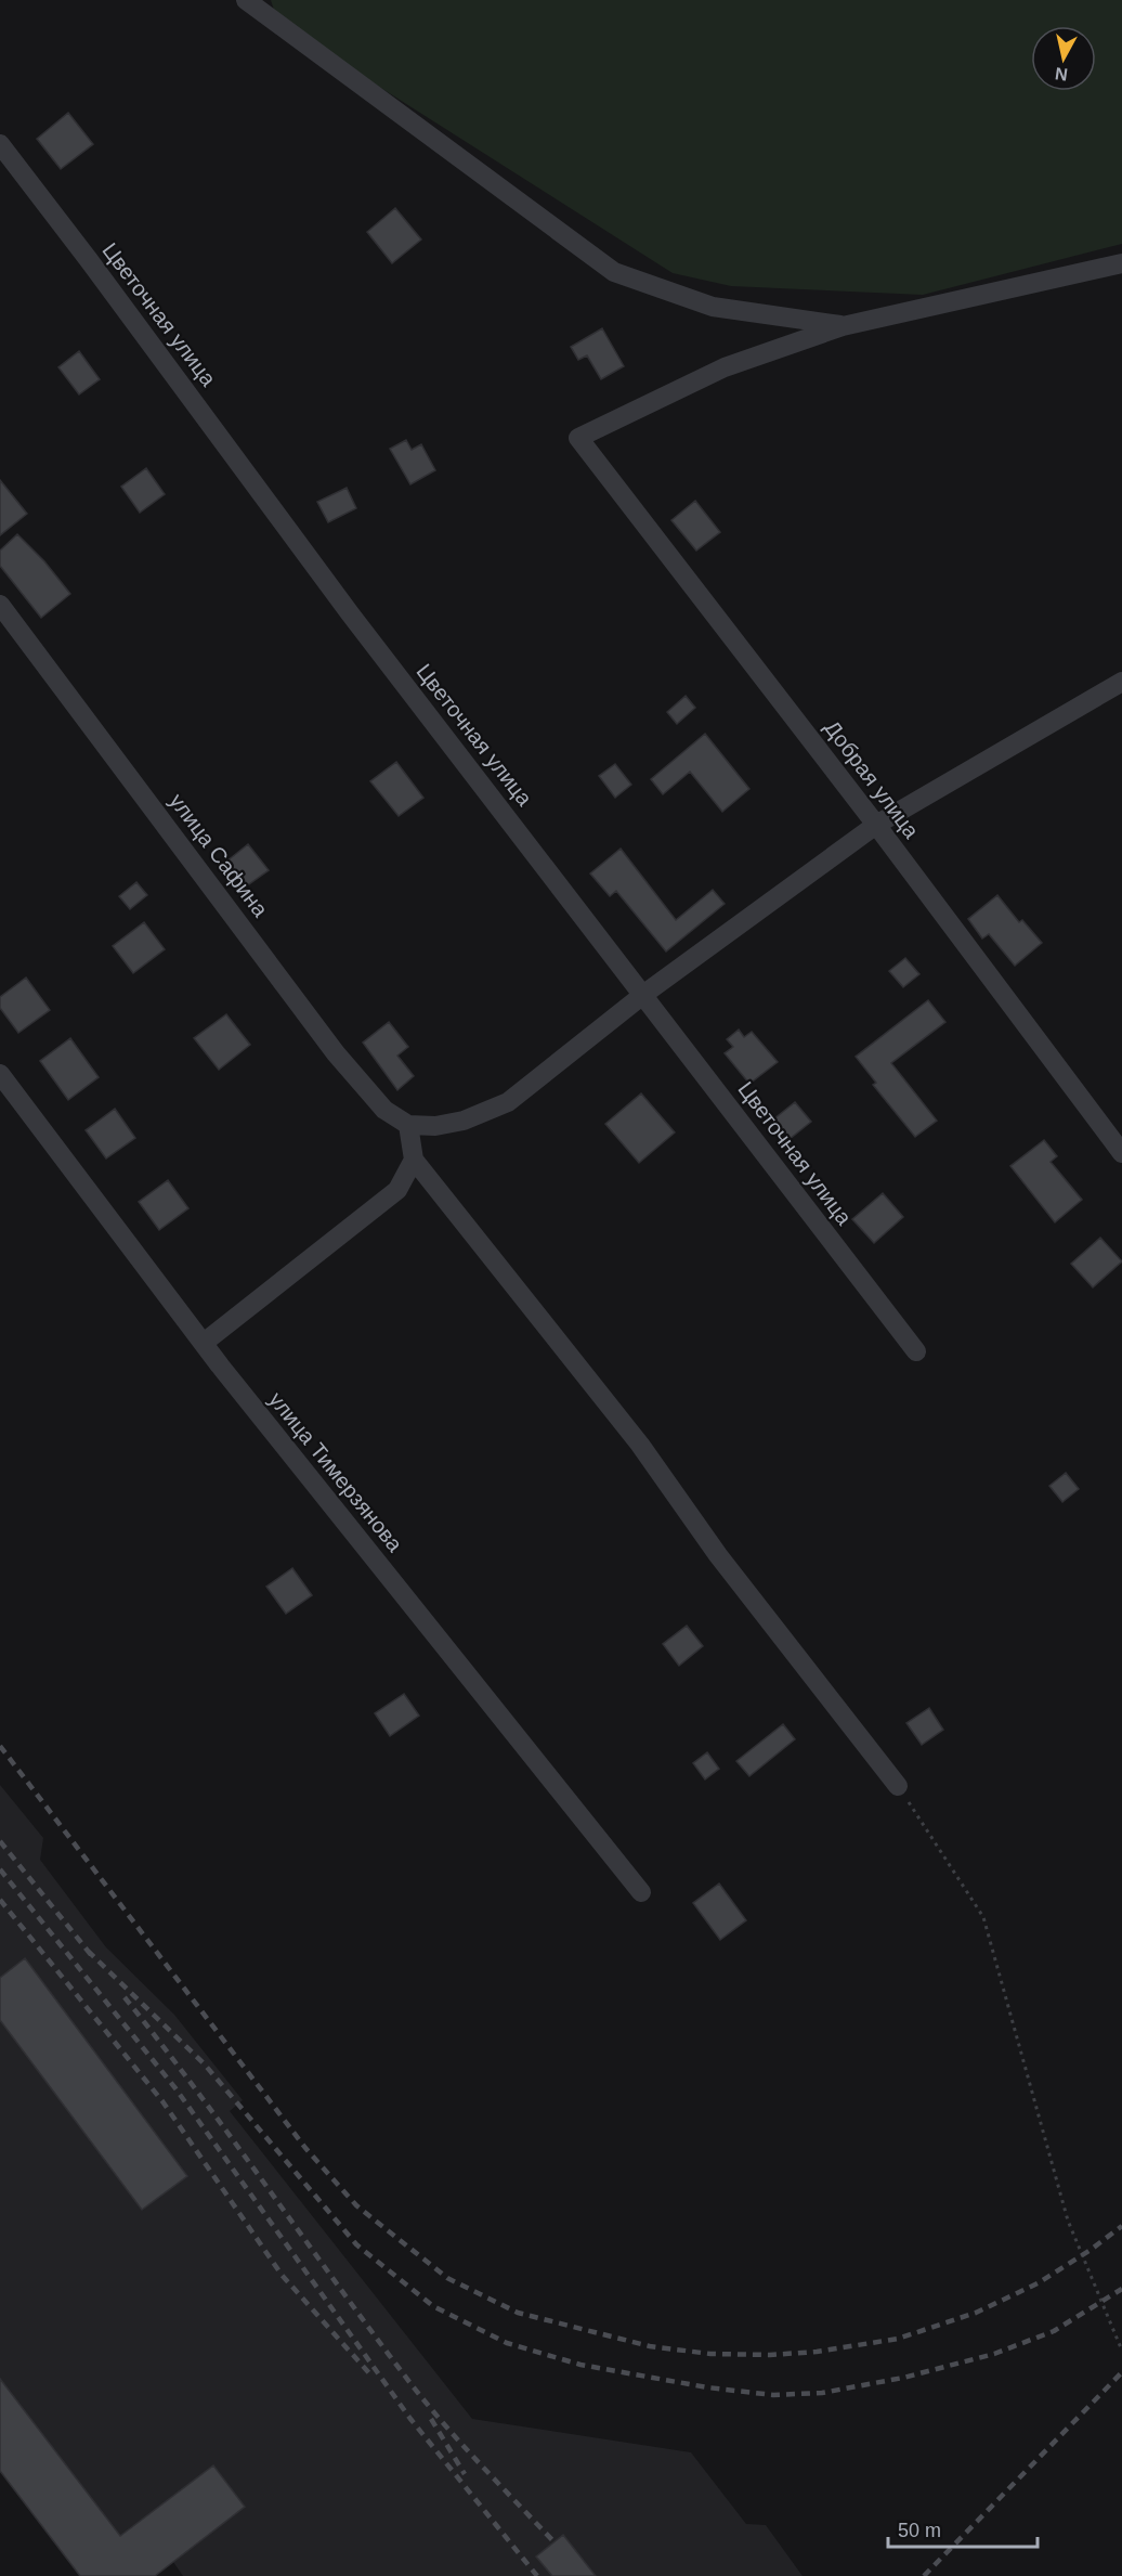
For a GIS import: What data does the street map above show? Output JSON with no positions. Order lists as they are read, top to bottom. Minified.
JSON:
{"streets":{"street":["Цветочная улица","Добрая улица","улица Сафина","улица Тимерзянова"]},"scale_bar":"50 m","north":"bottom"}
